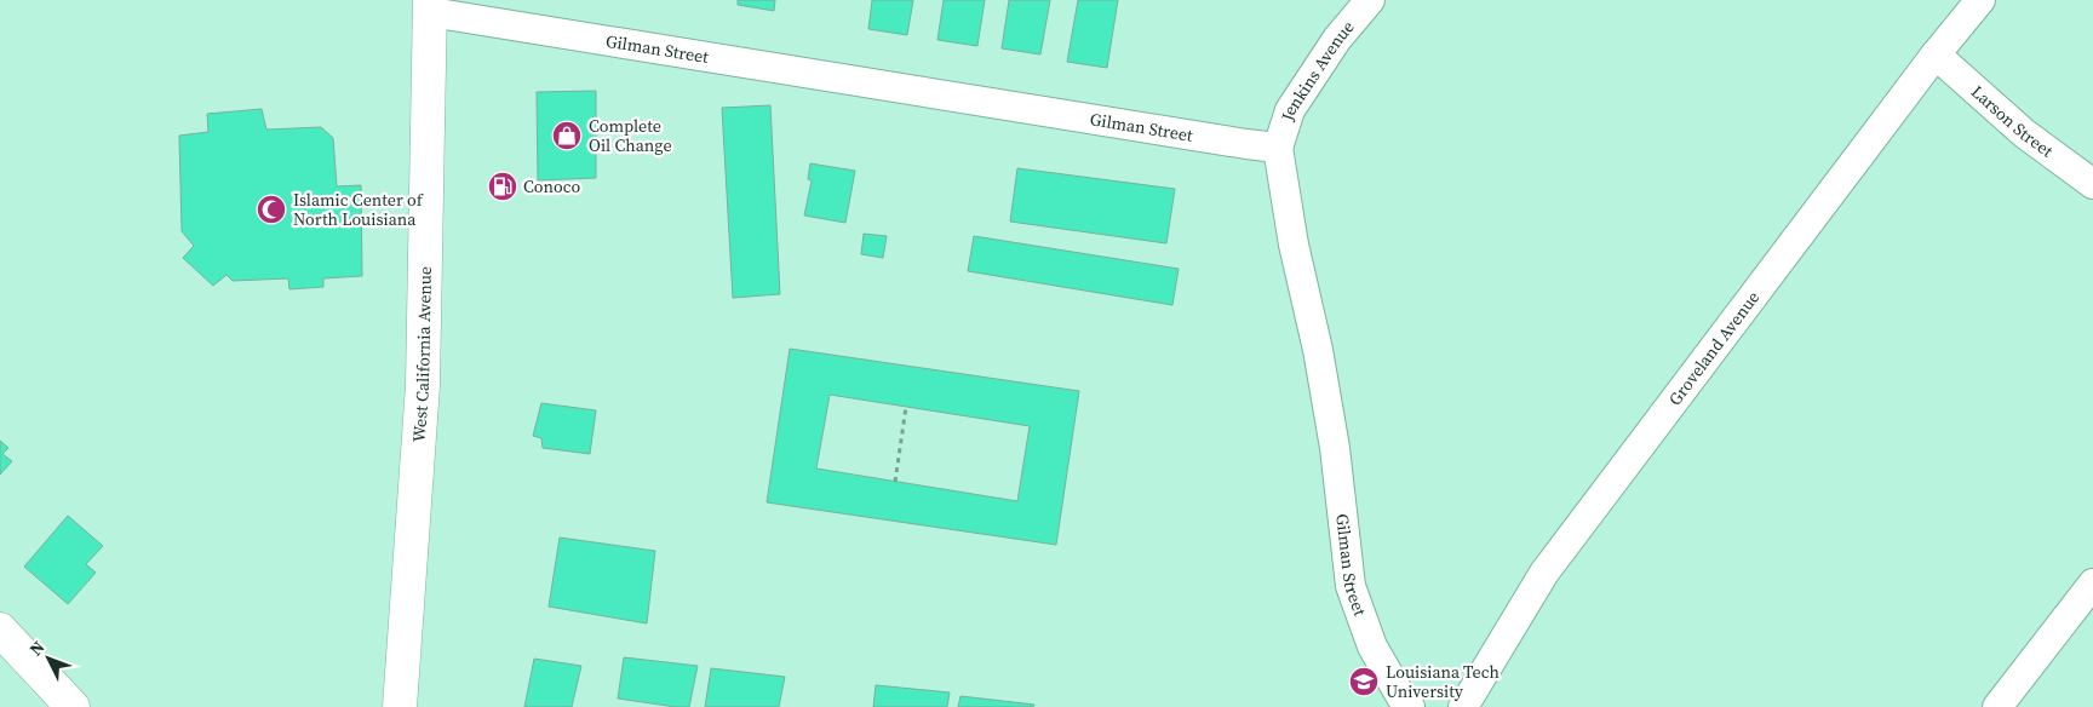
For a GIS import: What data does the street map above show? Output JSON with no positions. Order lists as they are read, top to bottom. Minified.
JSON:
{"streets":{"main road":["West California Avenue"],"street":["Gilman Street","Jenkins Avenue","Larson Street","Groveland Avenue"]},"crossings":[["Gilman Street","Jenkins Avenue"],["Gilman Street","West California Avenue"],["Larson Street","Groveland Avenue"]],"places":{"shop":["Complete Oil Change"],"fuel station":["Conoco"],"mosque":["Islamic Center of North Louisiana"],"school or university":["Louisiana Tech University"]},"north":"top left"}
